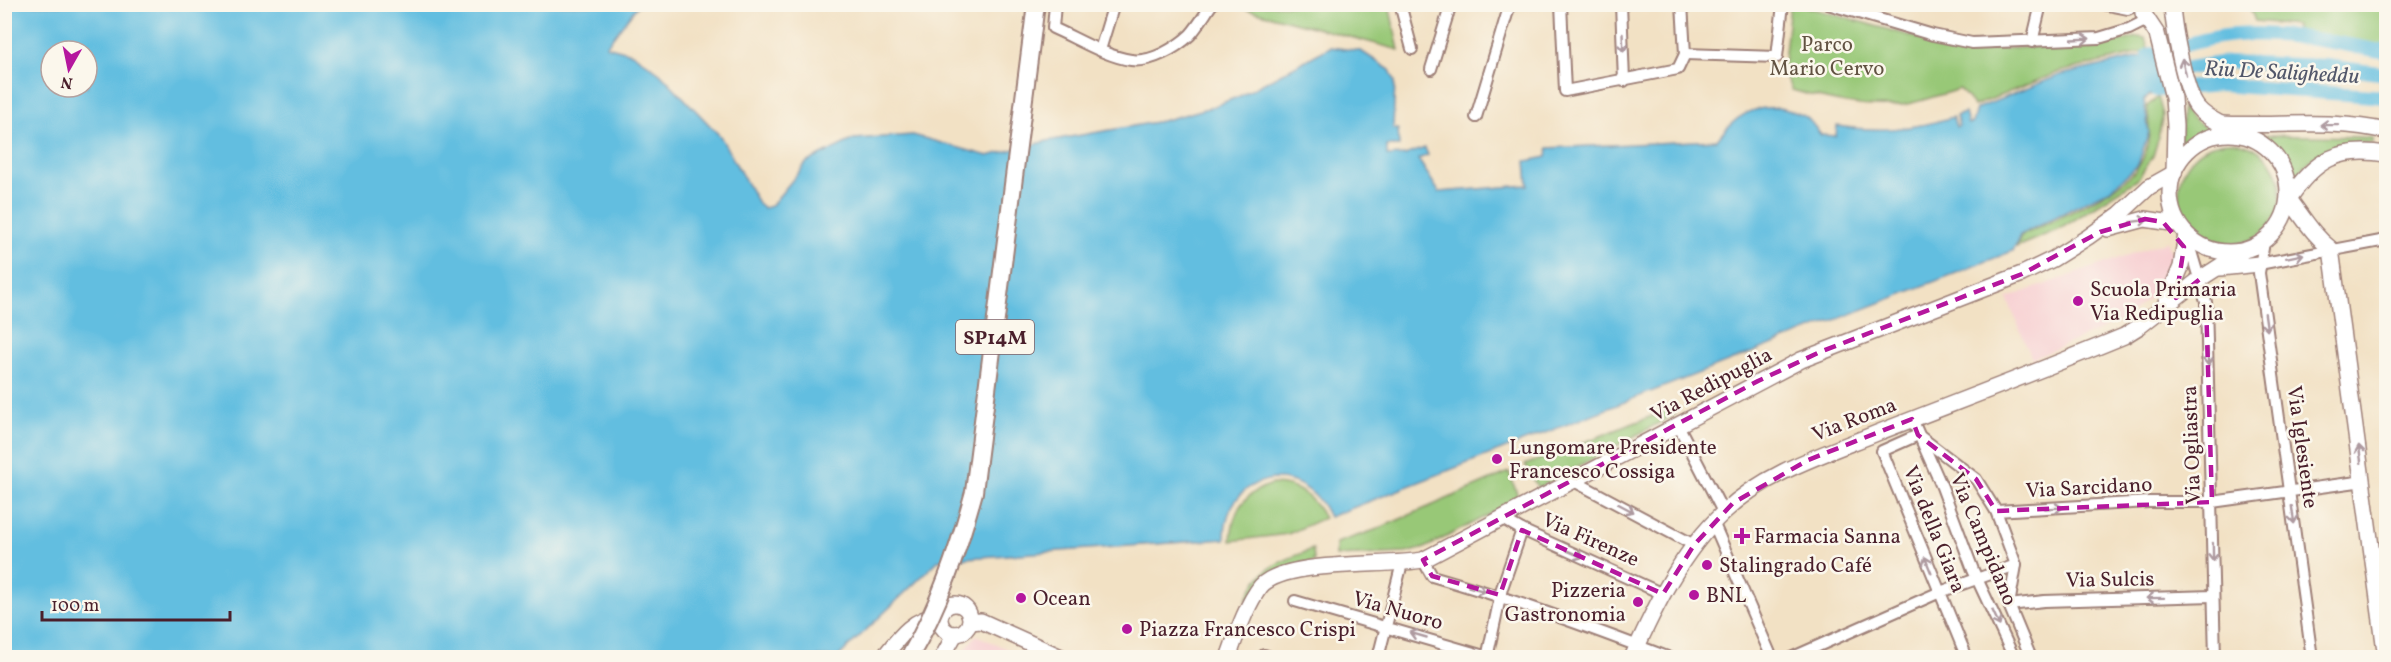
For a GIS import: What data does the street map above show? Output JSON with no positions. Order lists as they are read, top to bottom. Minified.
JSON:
{"streets":{"main road":["SP14M","Via Redipuglia","Via Roma"],"street":["Via Ogliastra","Via Iglesiente","Via Sarcidano","Via della Giara","Via Firenze","Via Campidano","Via Sulcis","Via Nuoro"]},"crossings":[["Via Redipuglia","Via Roma"],["Via Redipuglia","Via Ogliastra"],["Via Redipuglia","Via Iglesiente"],["Via Redipuglia","Via Firenze"],["Via Roma","Via Ogliastra"],["Via Roma","Via Iglesiente"],["Via Roma","Via Firenze"],["Via Roma","Via Campidano"],["Via Ogliastra","Via Iglesiente"],["Via Ogliastra","Via Sarcidano"],["Via Ogliastra","Via Sulcis"],["Via Iglesiente","Via Sarcidano"],["Via Sarcidano","Via Campidano"],["Via della Giara","Via Campidano"],["Via Campidano","Via Sulcis"]],"one_way":["Via Ogliastra","Via Iglesiente","Via Sarcidano","Via della Giara","Via Sulcis"],"water":["Riu De Saligheddu"],"parks":["Parco Mario Cervo"],"places":{"other":["Scuola Primaria Via Redipuglia","Lungomare Presidente Francesco Cossiga","Stalingrado Café","BNL","Ocean","Pizzeria Gastronomia","Piazza Francesco Crispi"],"health":["Farmacia Sanna"]},"scale_bar":"100 m","north":"bottom"}
